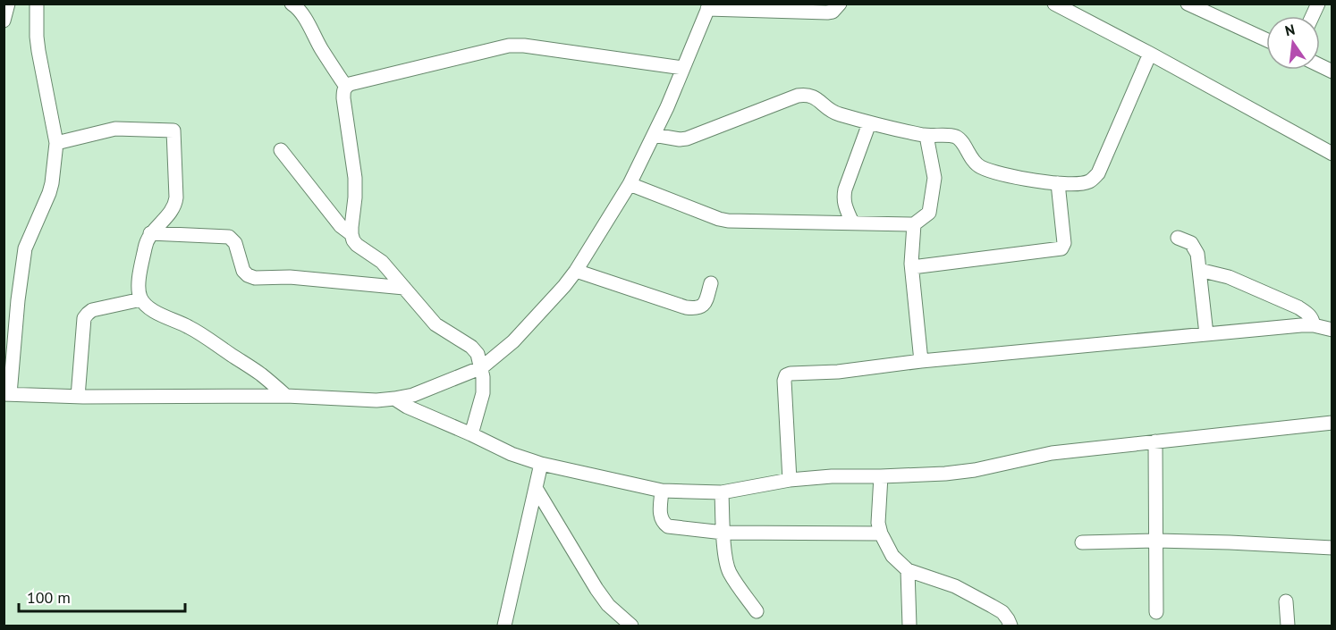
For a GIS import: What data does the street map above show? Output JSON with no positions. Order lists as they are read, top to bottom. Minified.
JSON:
{"scale_bar":"100 m","north":"top"}
